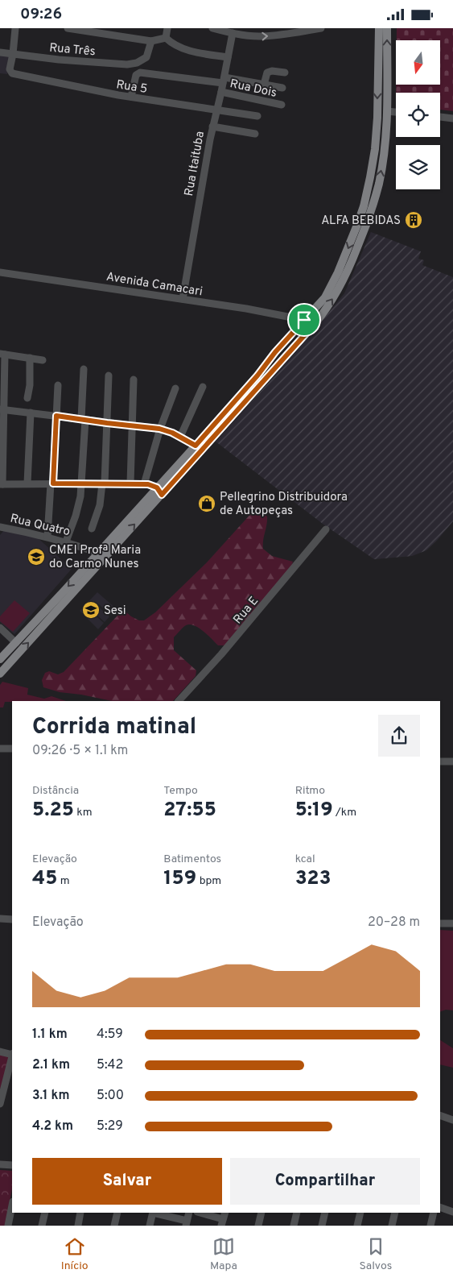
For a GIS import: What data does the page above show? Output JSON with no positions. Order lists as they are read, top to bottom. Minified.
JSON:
{"streets":{"street":["Rua Três","Rua 5","Rua Dois","Rua Itaituba","Avenida Camacari","Rua Quatro","Rua E"]},"crossings":[["Rua Três","Rua 5"],["Rua 5","Rua Itaituba"],["Rua Dois","Rua Itaituba"],["Rua Itaituba","Avenida Camacari"]],"places":{"building":["ALFA BEBIDAS"],"shop":["Pellegrino Distribuidora de Autopeças"],"school or university":["CMEI Profª Maria do Carmo Nunes","Sesi"]},"north":"bottom","page":{"status":"09:26","heading":["Corrida matinal","09:26 · 5 × 1.1 km"],"stats":[["Distância","5.25 km"],["Tempo","27:55"],["Ritmo","5:19 /km"],["Elevação","45 m"],["Batimentos","159 bpm"],["kcal","323"]],"chart":["Elevação","20–28 m"],"list":[{"name":"1.1 km","note":"4:59"},{"name":"2.1 km","note":"5:42"},{"name":"3.1 km","note":"5:00"},{"name":"4.2 km","note":"5:29"}],"buttons":["Salvar","Compartilhar"],"tabs":["Início","Mapa","Salvos"]}}
